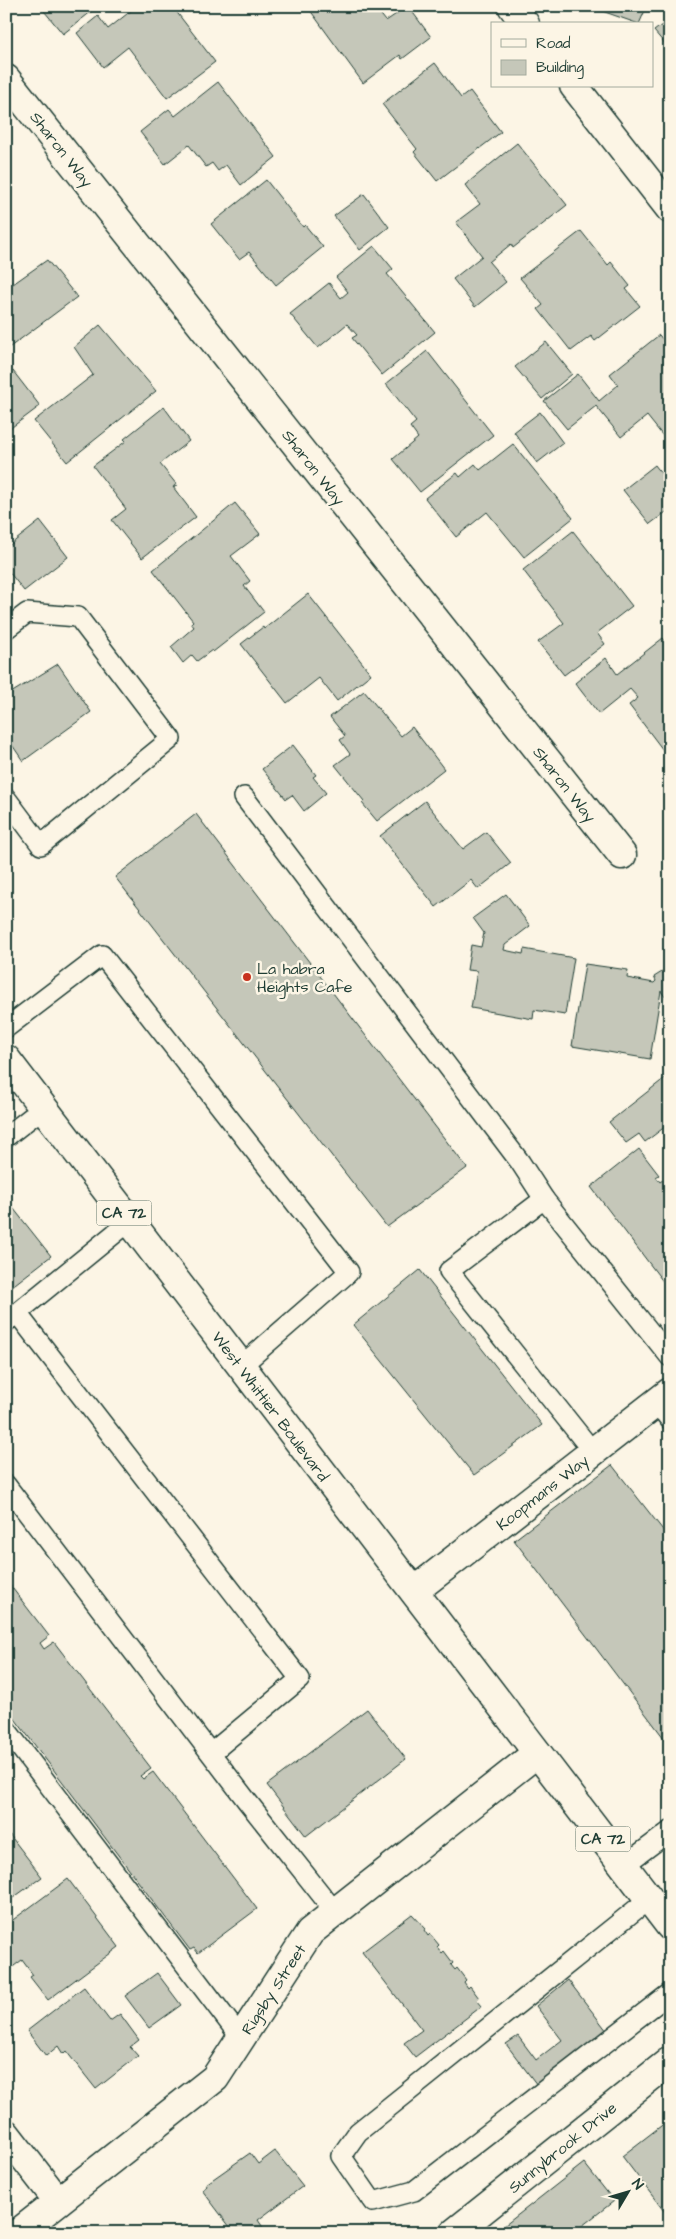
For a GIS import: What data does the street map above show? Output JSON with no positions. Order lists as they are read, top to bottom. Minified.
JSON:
{"streets":{"street":["Sharon Way","CA 72","West Whittier Boulevard","Koopmans Way","Rigsby Street","Sunnybrook Drive"]},"crossings":[["CA 72","West Whittier Boulevard"],["CA 72","Rigsby Street"],["West Whittier Boulevard","Koopmans Way"],["West Whittier Boulevard","Rigsby Street"]],"places":["La habra Heights Cafe"],"legend":["Road","Building"],"north":"top right"}
